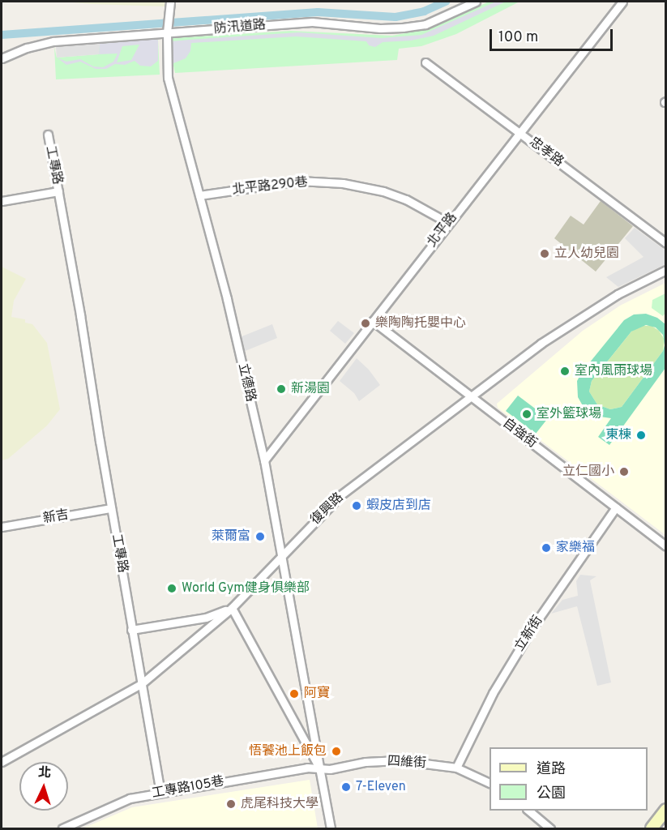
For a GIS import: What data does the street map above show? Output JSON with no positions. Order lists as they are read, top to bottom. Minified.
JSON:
{"streets":{"street":["防汛道路","忠孝路","工專路","北平路290巷","北平路","立德路","自強街","復興路","新吉","立新街","四維街","工專路105巷"]},"crossings":[["防汛道路","立德路"],["忠孝路","北平路"],["工專路","復興路"],["工專路","新吉"],["工專路","工專路105巷"],["北平路290巷","北平路"],["北平路290巷","立德路"],["北平路","立德路"],["北平路","自強街"],["立德路","復興路"],["立德路","四維街"],["立德路","工專路105巷"],["自強街","復興路"],["自強街","立新街"],["立新街","四維街"],["四維街","工專路105巷"]],"places":["立人幼兒園","樂陶陶托嬰中心","室內風雨球場","新湯園","室外籃球場","東棟","立仁國小","蝦皮店到店","萊爾富","家樂福","World Gym健身俱樂部","阿寶","悟饕池上飯包","7-Eleven","虎尾科技大學"],"legend":["道路","公園"],"scale_bar":"100 m","north":"top"}
